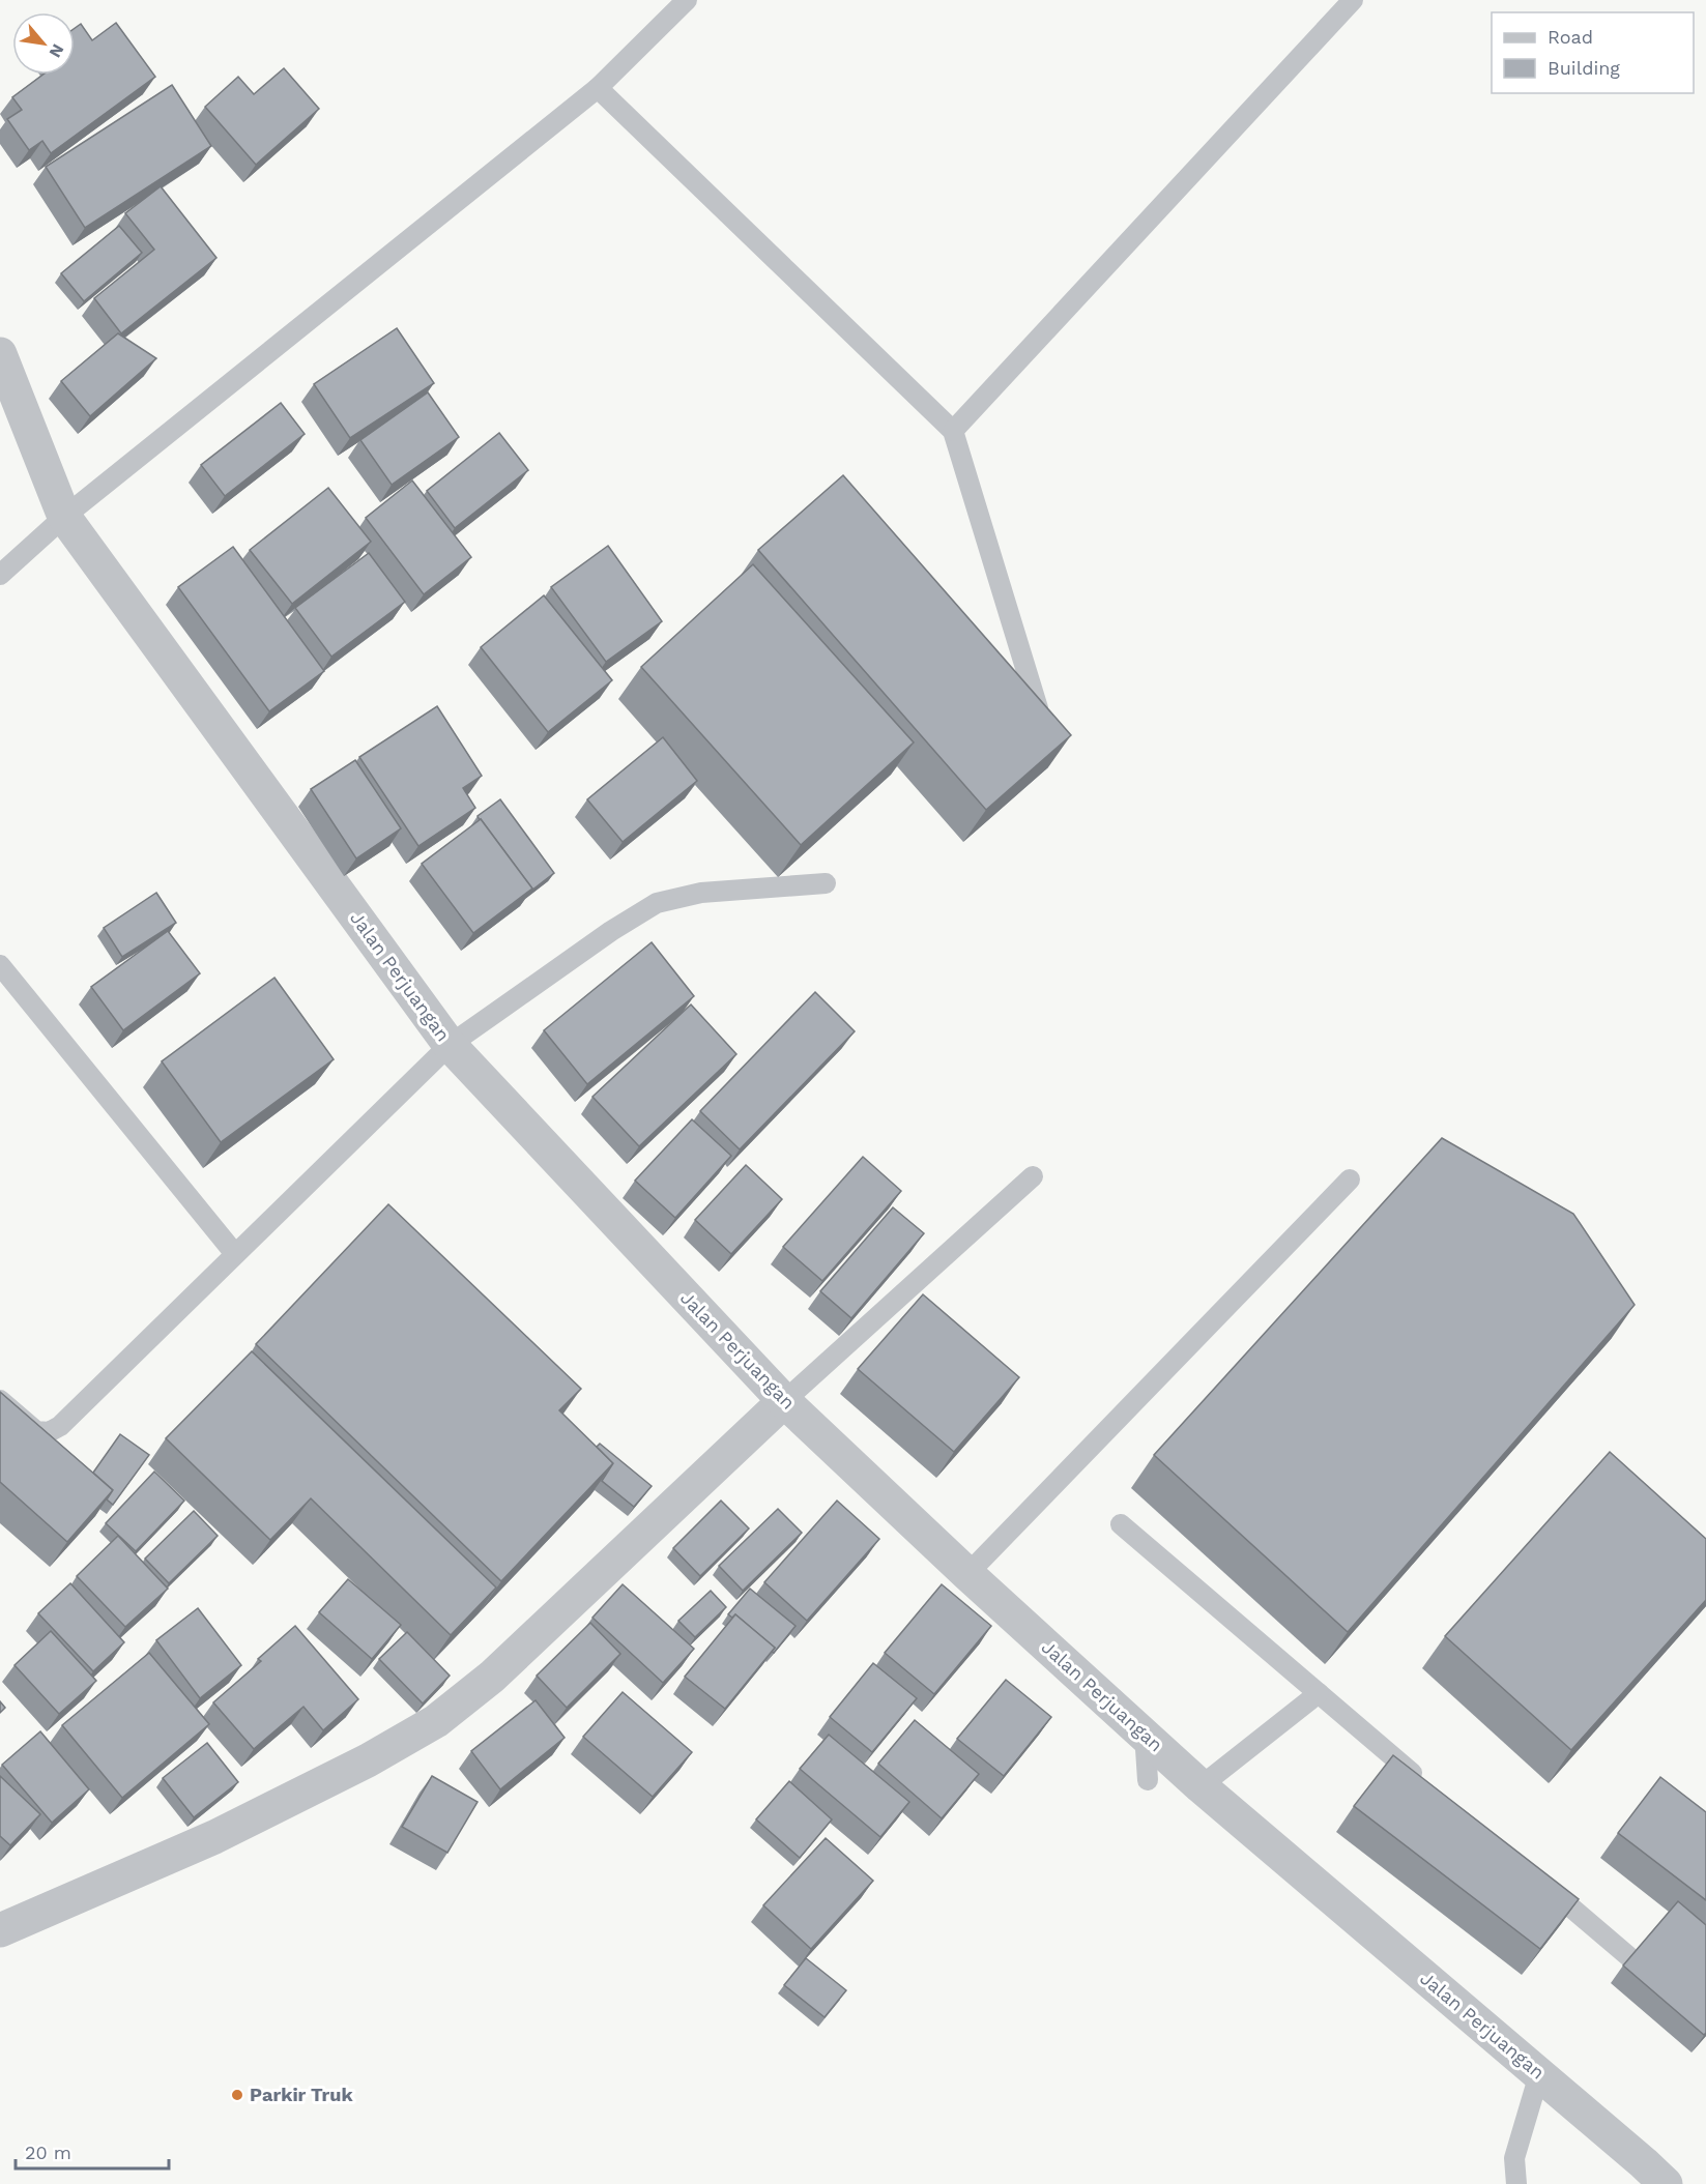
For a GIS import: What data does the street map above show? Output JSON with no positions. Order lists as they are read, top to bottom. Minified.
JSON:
{"streets":{"street":["Jalan Perjuangan"]},"places":["Parkir Truk"],"legend":["Road","Building"],"scale_bar":"20 m","north":"bottom right"}
